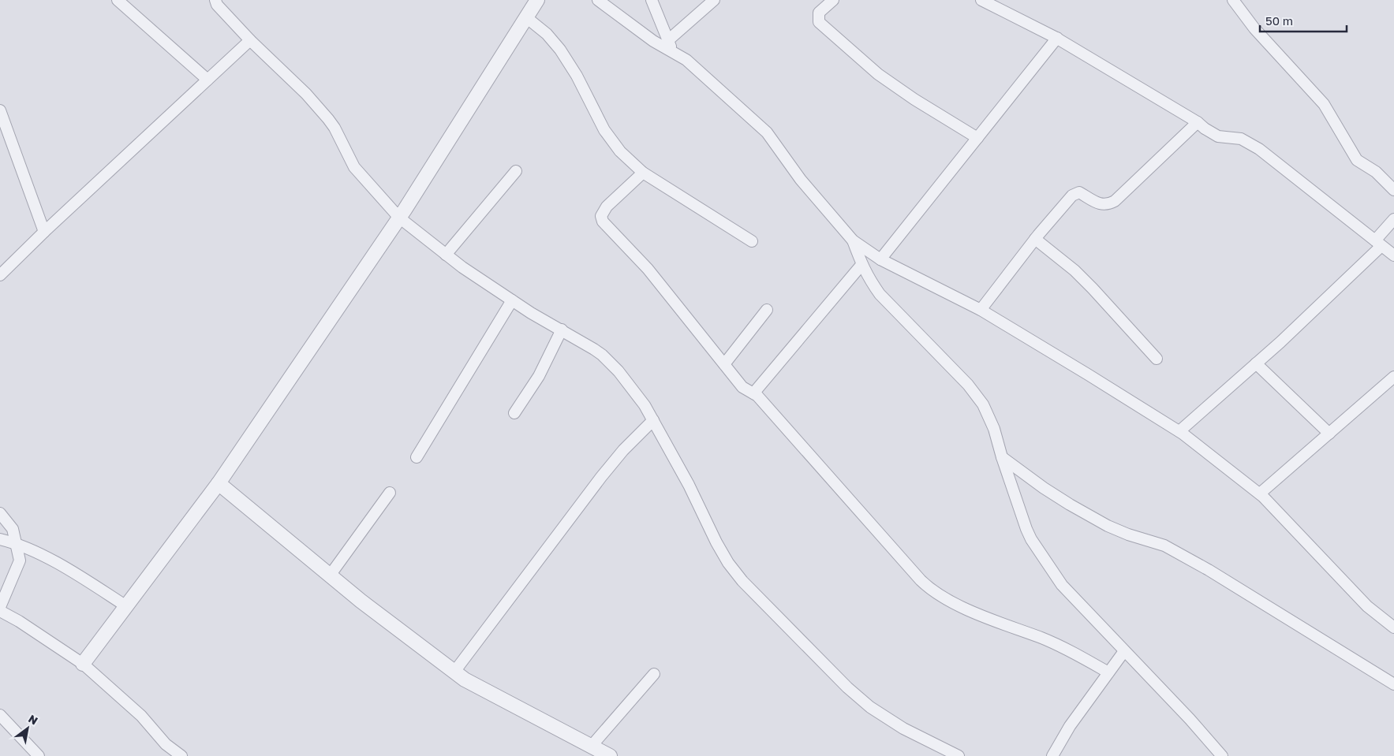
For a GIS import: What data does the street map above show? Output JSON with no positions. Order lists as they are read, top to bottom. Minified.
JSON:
{"scale_bar":"50 m","north":"top right"}
